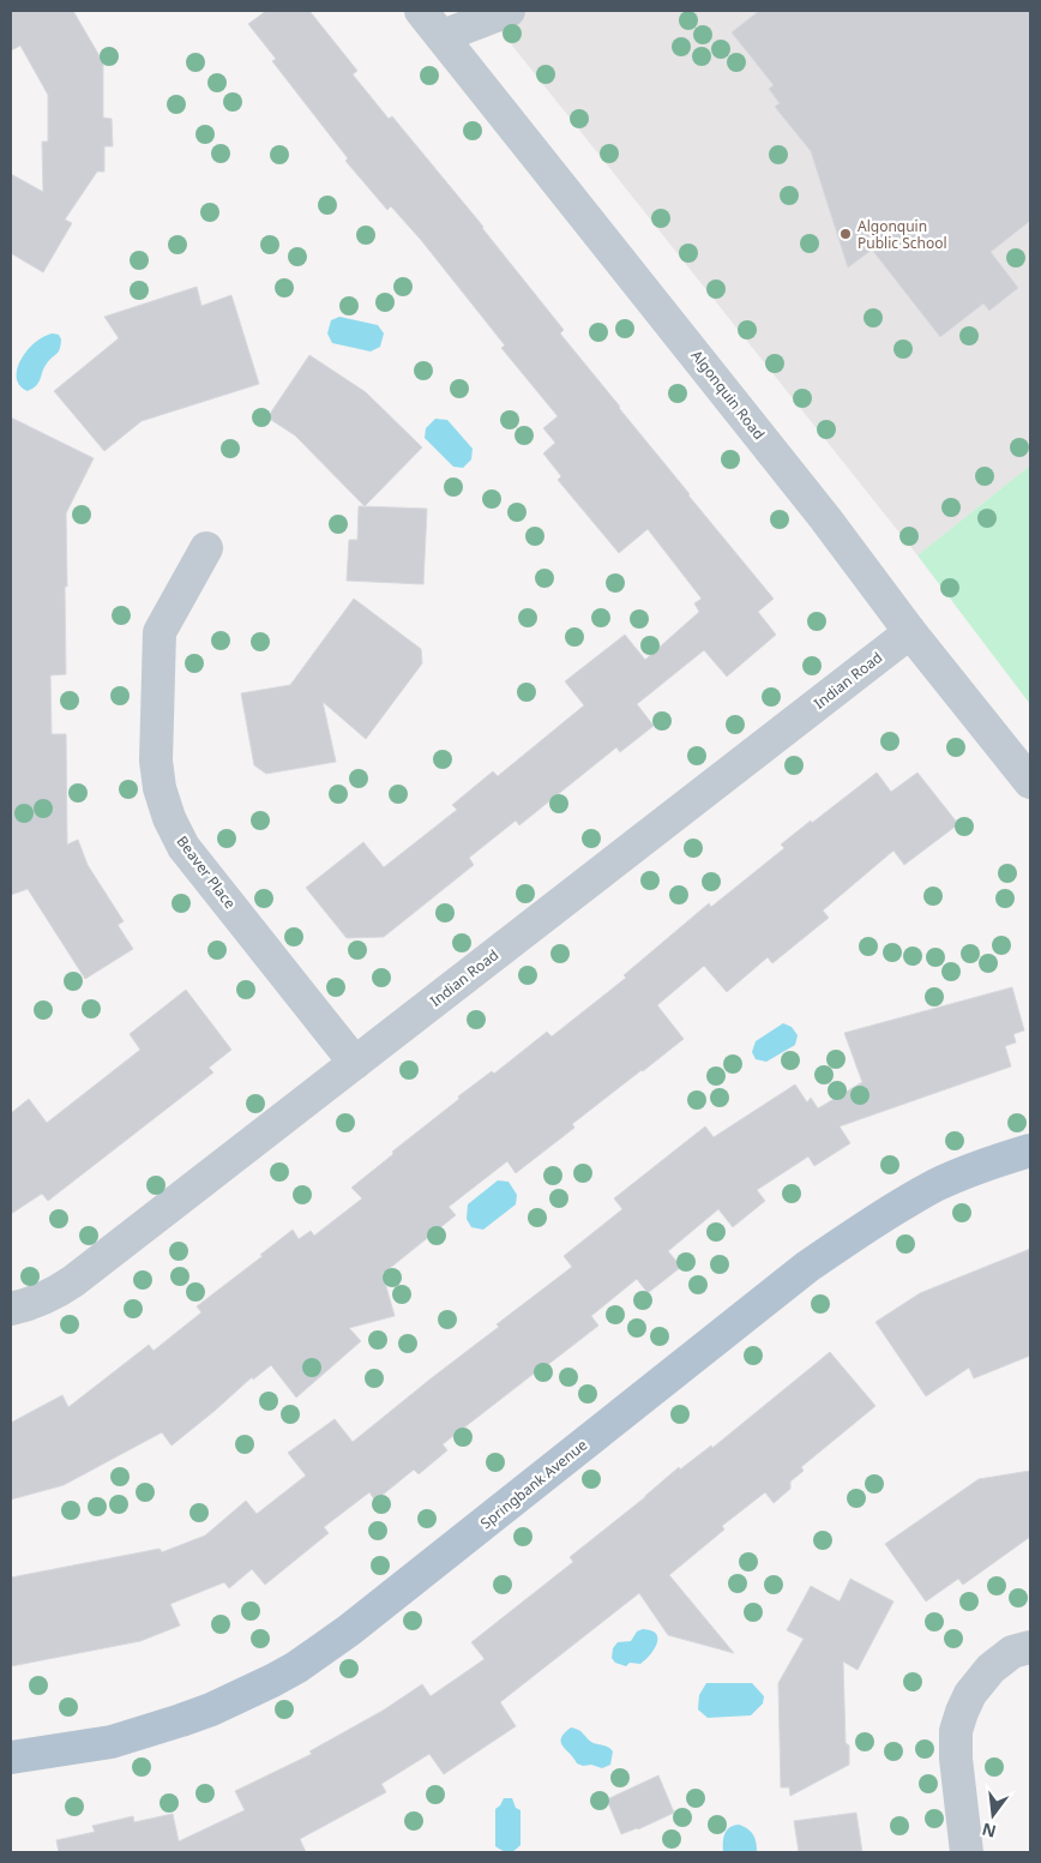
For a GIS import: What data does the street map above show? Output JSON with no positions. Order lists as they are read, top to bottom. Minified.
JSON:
{"streets":{"main road":["Springbank Avenue"],"street":["Algonquin Road","Indian Road","Beaver Place"]},"crossings":[["Algonquin Road","Indian Road"],["Indian Road","Beaver Place"]],"places":["Algonquin Public School"],"north":"bottom"}
